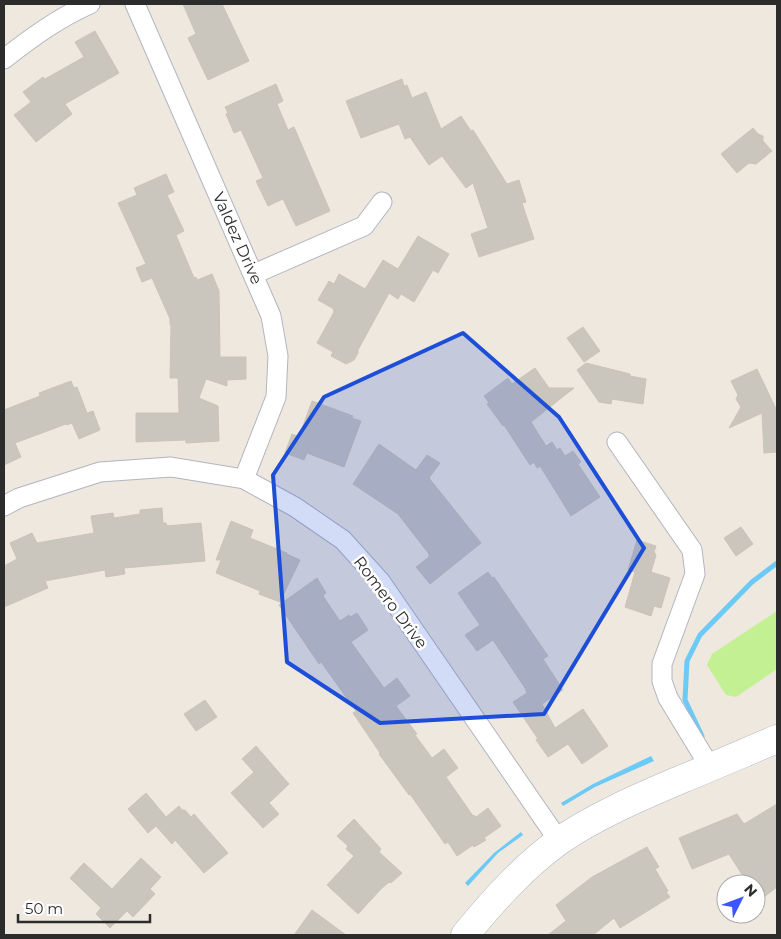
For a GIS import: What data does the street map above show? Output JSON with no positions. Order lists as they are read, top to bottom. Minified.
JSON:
{"streets":{"street":["Valdez Drive","Romero Drive"]},"crossings":[["Valdez Drive","Romero Drive"]],"scale_bar":"50 m","north":"top right"}
